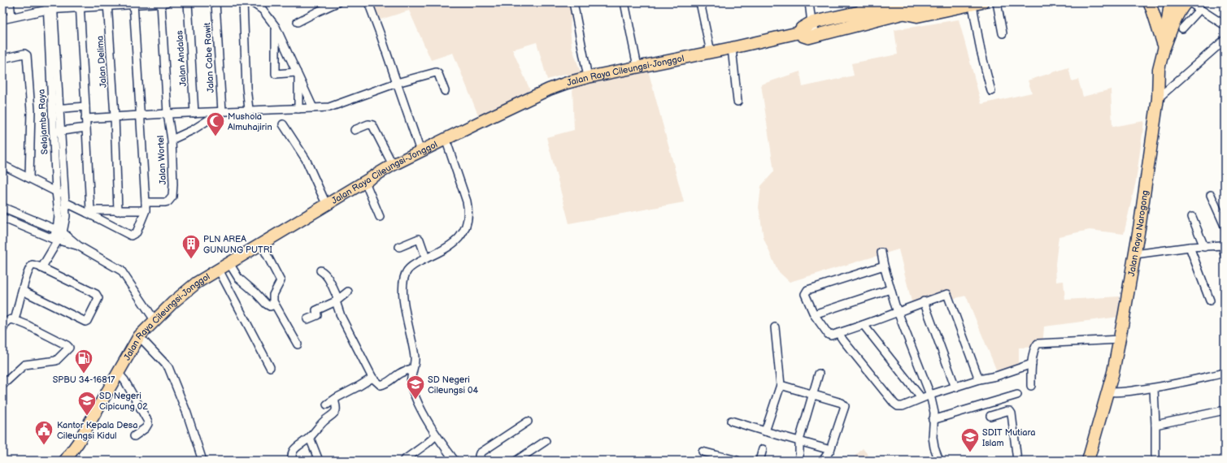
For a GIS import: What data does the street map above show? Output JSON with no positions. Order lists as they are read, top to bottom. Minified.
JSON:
{"streets":{"highway":["Jalan Raya Cileungsi-Jonggol"],"main road":["Jalan Raya Narogong"],"street":["Jalan Cabe Rawit","Jalan Andalas","Jalan Delima","Selajambe Raya","Jalan Wortel"]},"places":{"mosque":["Mushola Almuhajirin"],"building":["PLN AREA GUNUNG PUTRI"],"fuel station":["SPBU 34-16817"],"school or university":["SD Negeri Cileungsi 04","SD Negeri Cipicung 02","SDIT Mutiara Islam"],"public building":["Kantor Kepala Desa Cileungsi Kidul"]}}
